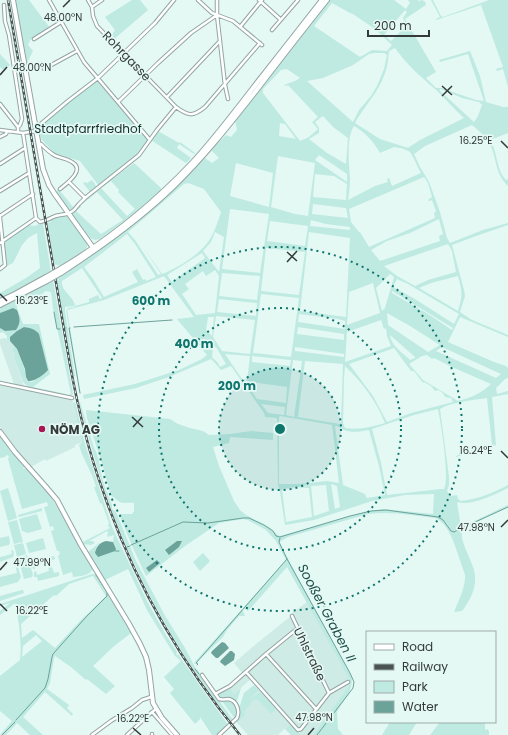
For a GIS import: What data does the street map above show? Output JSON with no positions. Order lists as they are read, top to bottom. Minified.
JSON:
{"streets":{"street":["Rohrgasse","Uhlstraße"]},"water":["Sooßer Graben II"],"parks":["Stadtpfarrfriedhof"],"places":["NÖM AG"],"legend":["Road","Railway","Park","Water"],"scale_bar":"200 m","coordinates":["48.00°N","16.25°E","16.23°E","16.24°E","47.98°N","47.99°N","16.22°E"],"rings":["600 m","400 m","200 m"]}
